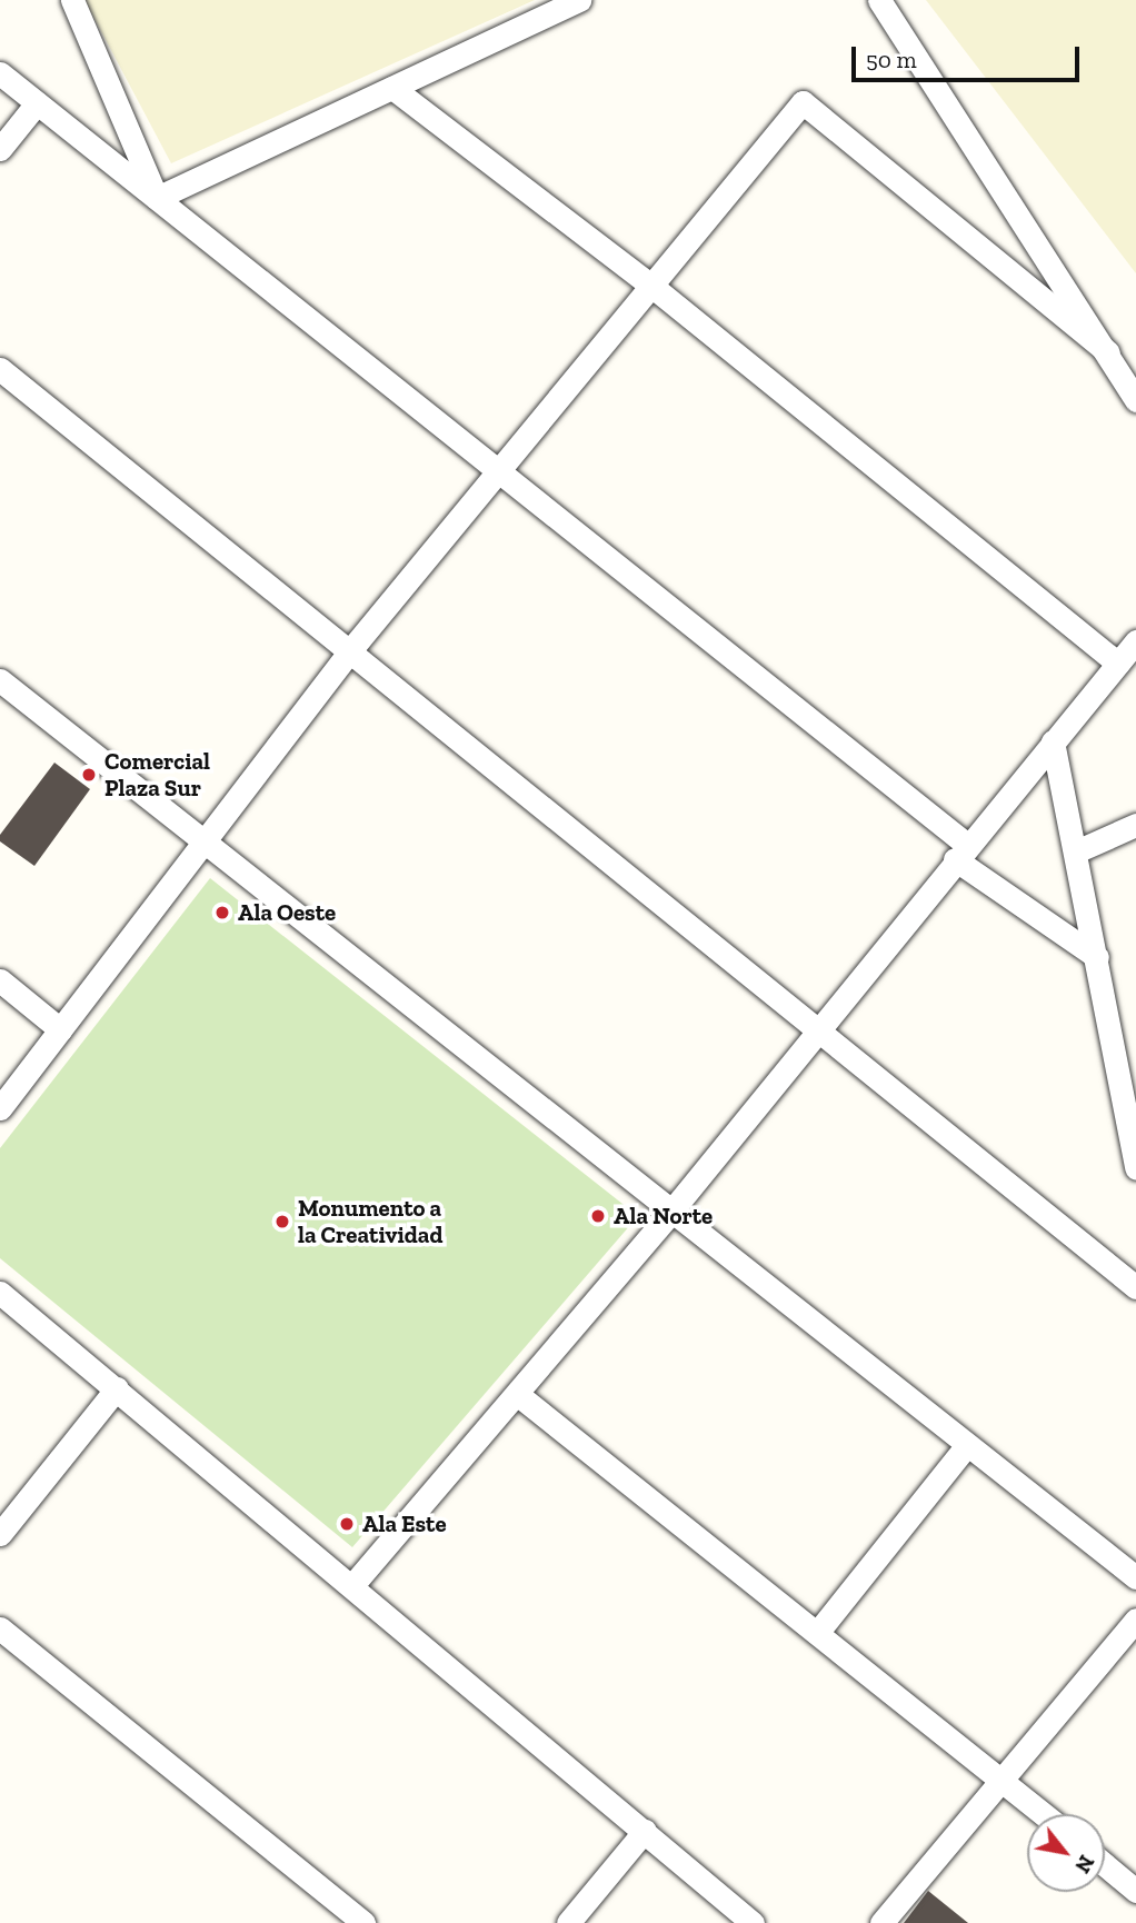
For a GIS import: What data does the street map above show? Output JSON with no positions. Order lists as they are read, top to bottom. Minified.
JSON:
{"places":["Comercial Plaza Sur","Ala Oeste","Ala Norte","Monumento a la Creatividad","Ala Este"],"scale_bar":"50 m","north":"bottom right"}
